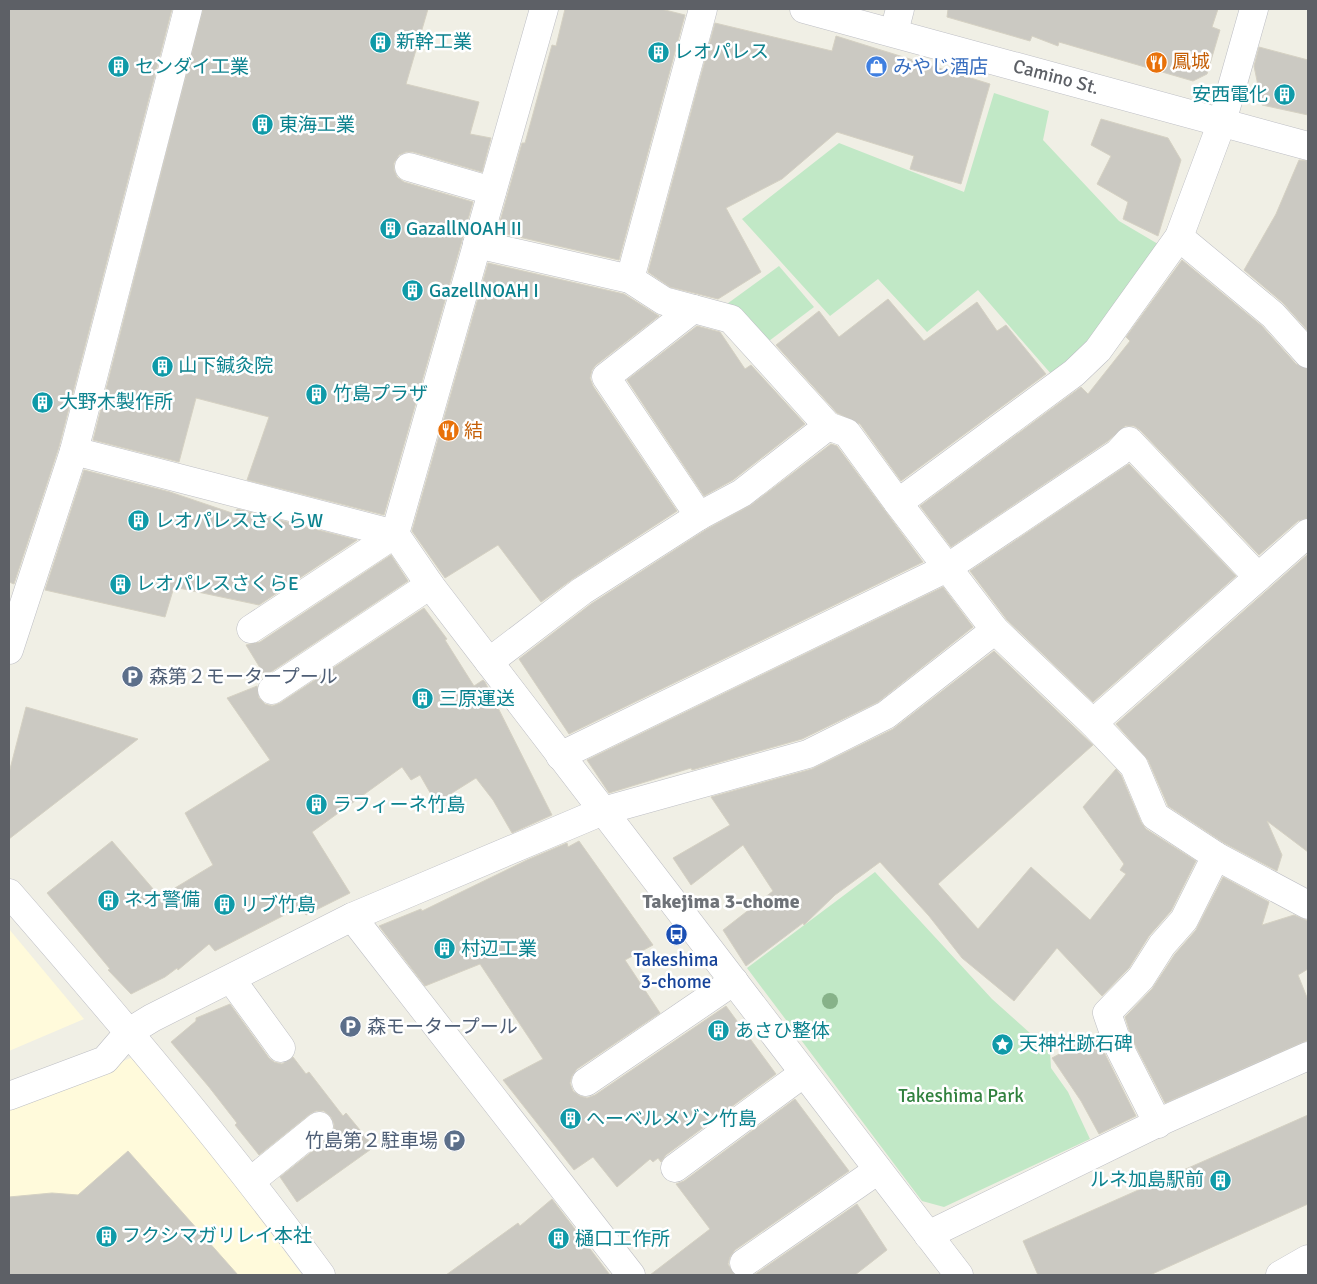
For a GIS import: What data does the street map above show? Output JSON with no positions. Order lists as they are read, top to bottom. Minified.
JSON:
{"streets":{"street":["Camino St."]},"districts":["Takejima 3-chome"],"parks":["Takeshima Park"],"places":{"building":["新幹工業","レオパレス","センダイ工業","安西電化","東海工業","GazallNOAH II","GazellNOAH I","山下鍼灸院","竹島プラザ","大野木製作所","レオパレスさくらW","レオパレスさくらE","三原運送","ラフィーネ竹島","ネオ警備","リブ竹島","村辺工業","あさひ整体","へーベルメゾン竹島","ルネ加島駅前","フクシマガリレイ本社","樋口工作所"],"restaurant":["鳳城","結"],"shop":["みやじ酒店"],"parking":["森第２モータープール","森モータープール","竹島第２駐車場"],"bus stop":["Takeshima 3-chome"],"place":["天神社跡石碑"]}}
